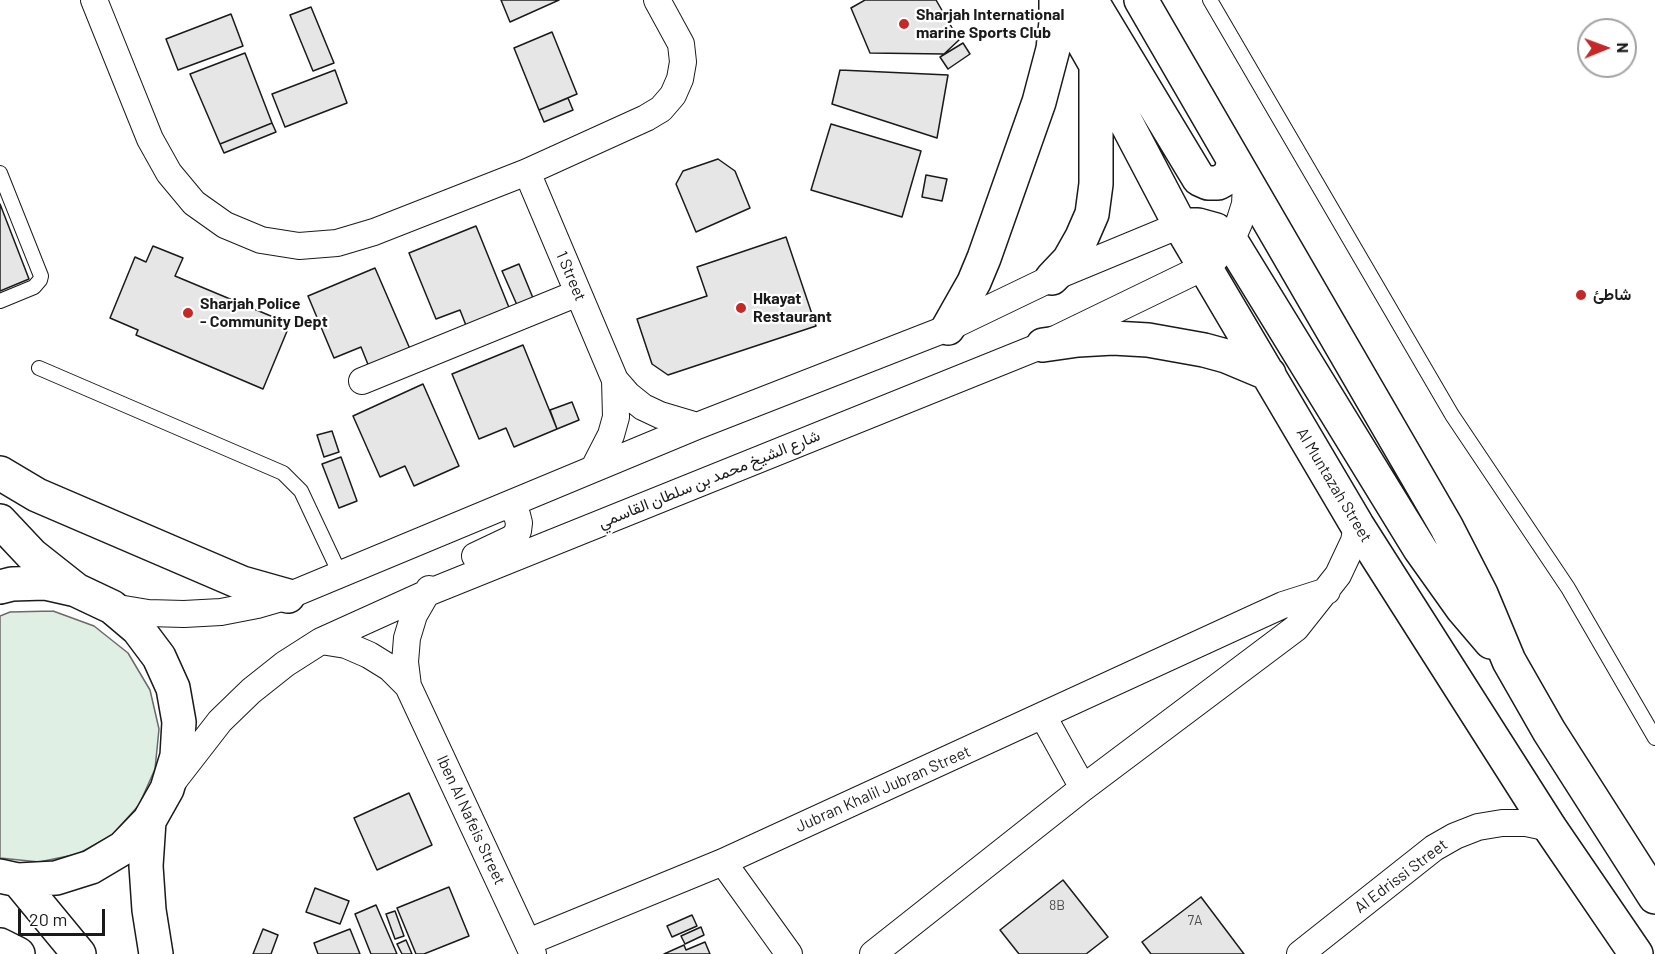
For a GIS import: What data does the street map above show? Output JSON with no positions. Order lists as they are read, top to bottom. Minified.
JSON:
{"streets":{"main road":["Al Muntazah Street"],"street":["1 Street","شارع الشيخ محمد بن سلطان القاسمي","Jubran Khalil Jubran Street","Iben Al Nafeis Street","Al Edrissi Street"]},"crossings":[["شارع الشيخ محمد بن سلطان القاسمي","Al Muntazah Street"],["شارع الشيخ محمد بن سلطان القاسمي","Iben Al Nafeis Street"],["Al Muntazah Street","Al Edrissi Street"],["Jubran Khalil Jubran Street","Iben Al Nafeis Street"]],"places":["Sharjah International marine Sports Club","شاطئ","Hkayat Restaurant","Sharjah Police - Community Dept"],"house_numbers":["8B","7A"],"scale_bar":"20 m","north":"right"}
